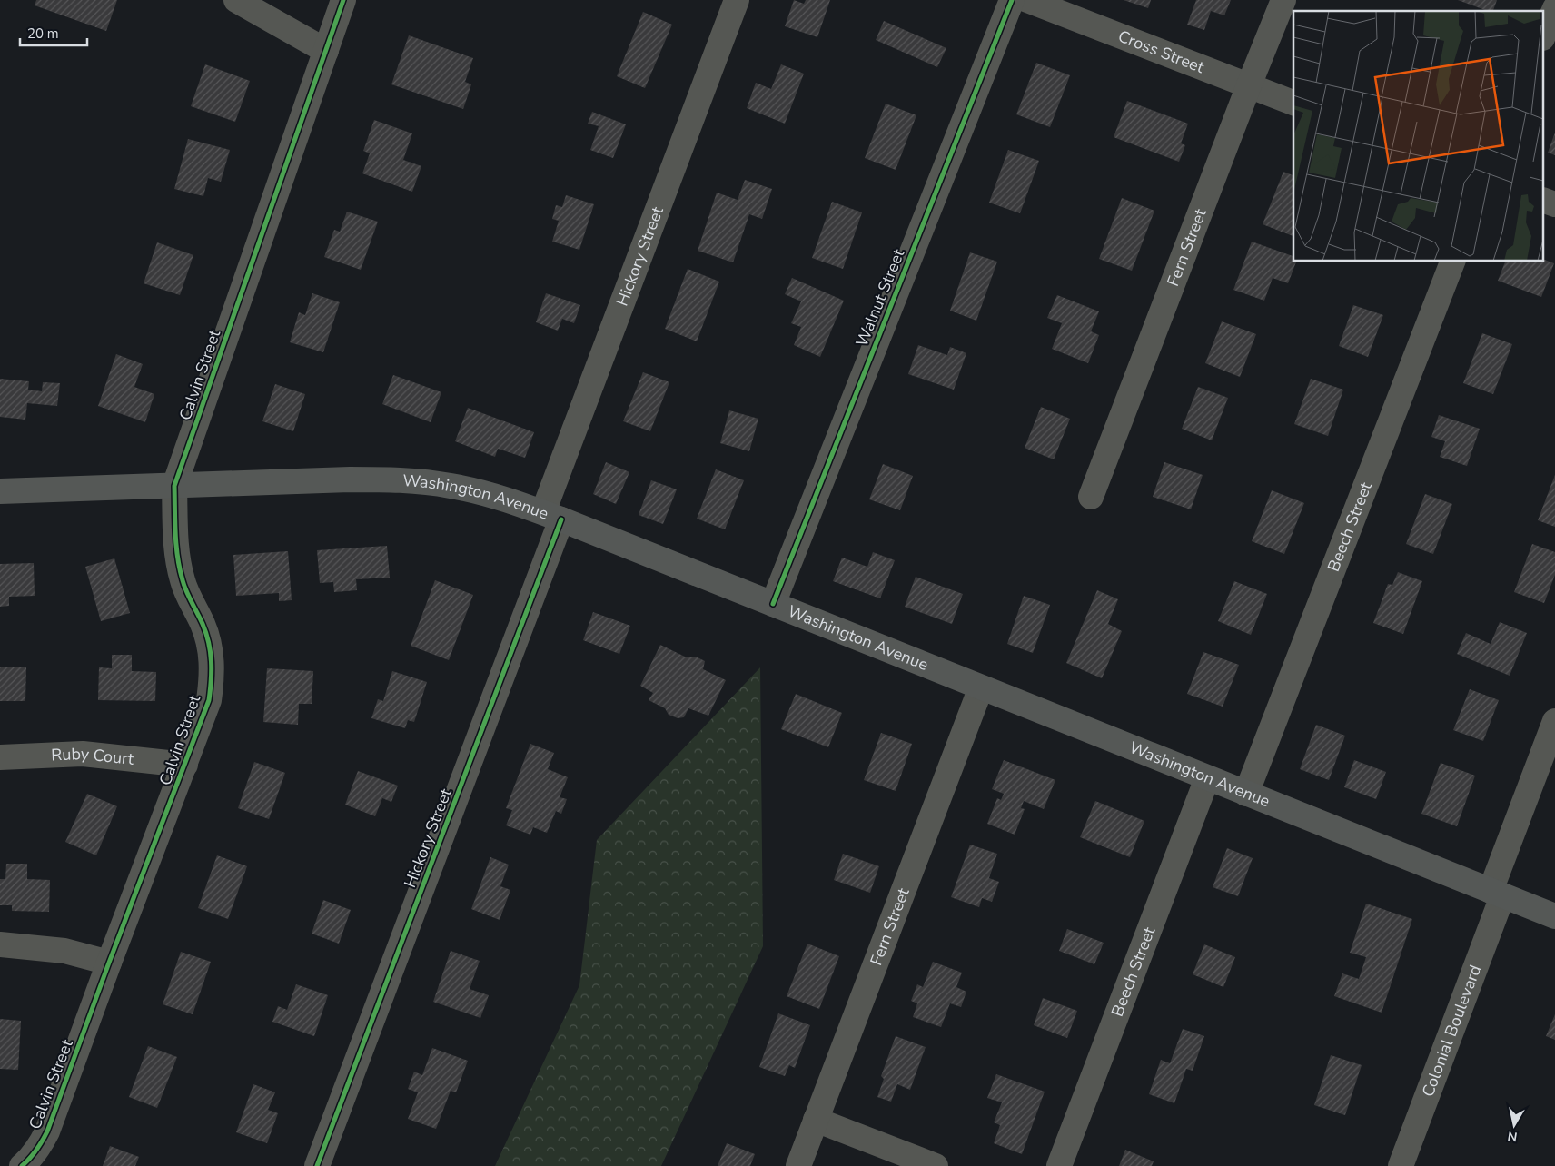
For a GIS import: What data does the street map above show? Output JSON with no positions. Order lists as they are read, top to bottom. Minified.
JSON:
{"streets":{"main road":["Washington Avenue"],"street":["Cross Street","Fern Street","Hickory Street","Walnut Street","Calvin Street","Beech Street","Ruby Court","Colonial Boulevard"]},"crossings":[["Cross Street","Fern Street"],["Fern Street","Washington Avenue"],["Hickory Street","Washington Avenue"],["Walnut Street","Washington Avenue"],["Calvin Street","Washington Avenue"],["Calvin Street","Ruby Court"],["Washington Avenue","Beech Street"],["Washington Avenue","Colonial Boulevard"]],"scale_bar":"20 m","north":"bottom"}
